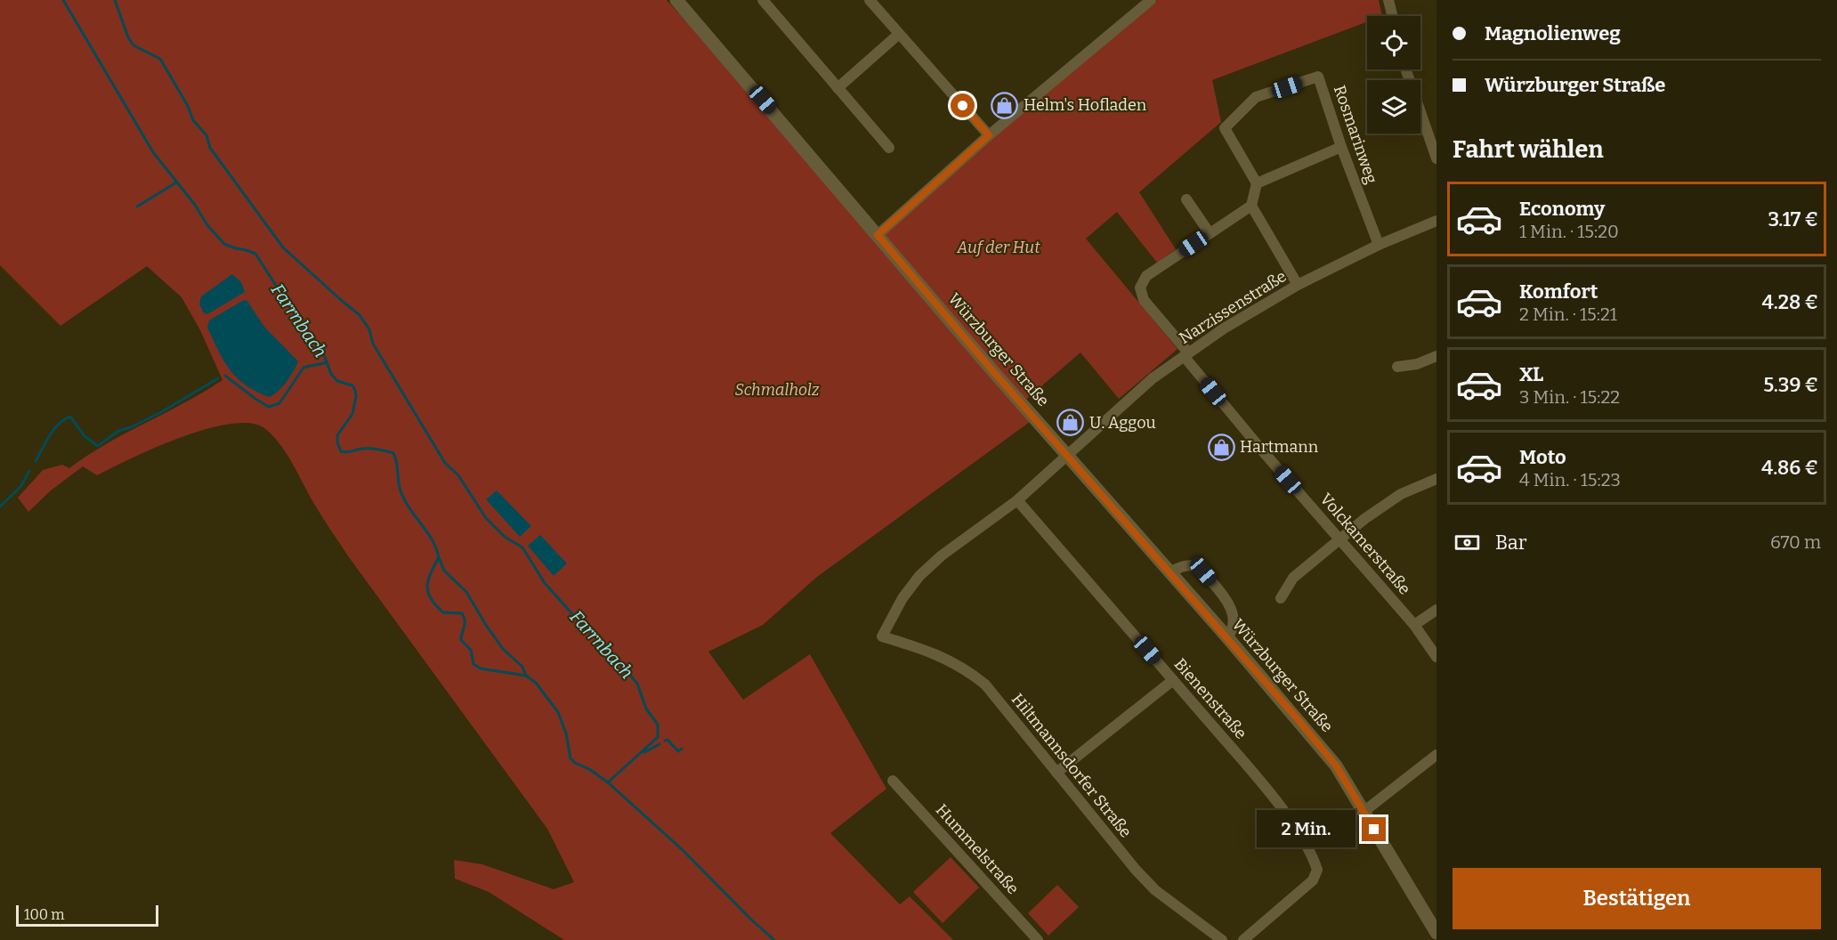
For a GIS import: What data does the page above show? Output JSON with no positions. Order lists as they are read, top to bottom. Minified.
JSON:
{"streets":{"street":["Rosmarinweg","Narzissenstraße","Würzburger Straße","Volckamerstraße","Bienenstraße","Hiltmannsdorfer Straße","Hummelstraße"]},"crossings":[["Rosmarinweg","Narzissenstraße"],["Narzissenstraße","Würzburger Straße"],["Narzissenstraße","Volckamerstraße"],["Narzissenstraße","Bienenstraße"],["Narzissenstraße","Hiltmannsdorfer Straße"]],"water":["Farrnbach"],"parks":["Auf der Hut","Schmalholz"],"places":{"shop":["Helm's Hofladen","U. Aggou","Hartmann"]},"scale_bar":"100 m","page":{"banner":["Magnolienweg","Würzburger Straße"],"heading":"Fahrt wählen","list":[{"name":"Economy","note":"1 Min. · 15:20","value":"3.17 €"},{"name":"Komfort","note":"2 Min. · 15:21","value":"4.28 €"},{"name":"XL","note":"3 Min. · 15:22","value":"5.39 €"},{"name":"Moto","note":"4 Min. · 15:23","value":"4.86 €"}],"pay":["Bar","670 m"],"bubble":"2 Min.","buttons":"Bestätigen","scale":"100 m"}}
